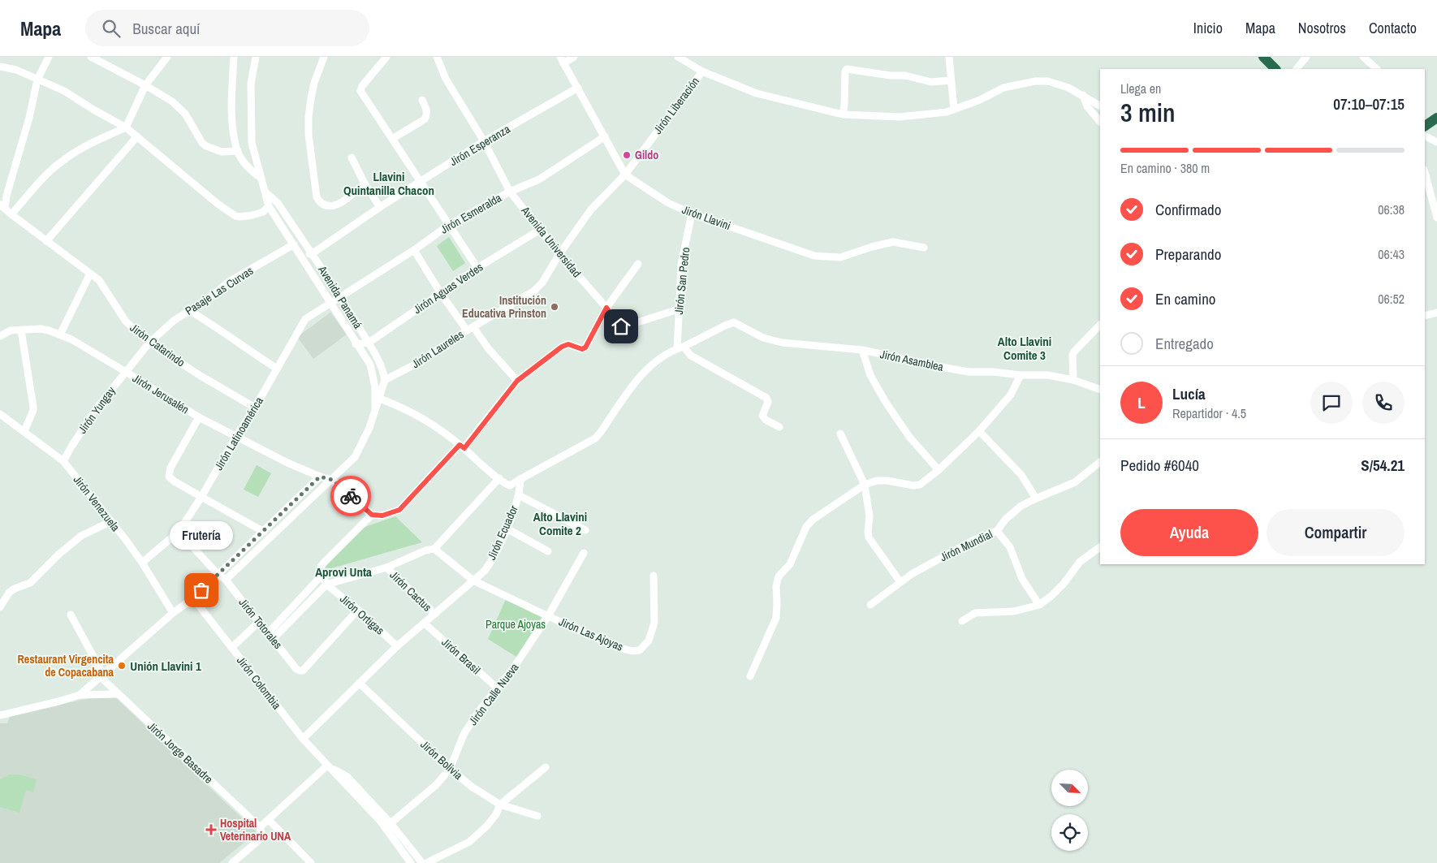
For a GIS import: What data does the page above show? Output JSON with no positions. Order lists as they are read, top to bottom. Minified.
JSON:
{"streets":{"street":["Jirón Liberación","Jirón Esperanza","Jirón Esmeralda","Jirón Llavini","Avenida Universidad","Jirón San Pedro","Jirón Aguas Verdes","Pasaje Las Curvas","Avenida Panamá","Jirón Catarindo","Jirón Laureles","Jirón Asamblea","Jirón Jerusalén","Jirón Yungay","Jirón Latinoamérica","Jirón Venezuela","Jirón Ecuador","Jirón Mundial","Jirón Cactus","Jirón Ortigas","Jirón Totorales","Jirón Las Ajoyas","Jirón Brasil","Jirón Colombia","Jirón Calle Nueva","Jirón Jorge Basadre","Jirón Bolivia"]},"crossings":[["Jirón Liberación","Jirón Llavini"],["Jirón Liberación","Avenida Universidad"],["Jirón Liberación","Jirón Laureles"],["Jirón Esperanza","Jirón Llavini"],["Jirón Esperanza","Avenida Universidad"],["Jirón Esperanza","Avenida Panamá"],["Jirón Esmeralda","Jirón Llavini"],["Jirón Esmeralda","Avenida Universidad"],["Jirón Esmeralda","Avenida Panamá"],["Jirón Esmeralda","Jirón Latinoamérica"],["Jirón Llavini","Jirón San Pedro"],["Avenida Universidad","Jirón San Pedro"],["Avenida Universidad","Jirón Aguas Verdes"],["Avenida Universidad","Jirón Laureles"],["Jirón San Pedro","Jirón Asamblea"],["Jirón Aguas Verdes","Avenida Panamá"],["Pasaje Las Curvas","Avenida Panamá"],["Pasaje Las Curvas","Jirón Catarindo"],["Pasaje Las Curvas","Jirón Yungay"],["Avenida Panamá","Jirón Laureles"],["Avenida Panamá","Jirón Latinoamérica"],["Avenida Panamá","Jirón Totorales"],["Jirón Catarindo","Jirón Yungay"],["Jirón Catarindo","Jirón Latinoamérica"],["Jirón Jerusalén","Jirón Yungay"],["Jirón Jerusalén","Jirón Latinoamérica"],["Jirón Yungay","Jirón Venezuela"],["Jirón Latinoamérica","Jirón Venezuela"],["Jirón Latinoamérica","Jirón Totorales"],["Jirón Ecuador","Jirón Cactus"],["Jirón Ecuador","Jirón Ortigas"],["Jirón Ecuador","Jirón Las Ajoyas"],["Jirón Ecuador","Jirón Brasil"],["Jirón Ecuador","Jirón Colombia"],["Jirón Ecuador","Jirón Bolivia"],["Jirón Ortigas","Jirón Totorales"],["Jirón Las Ajoyas","Jirón Calle Nueva"],["Jirón Brasil","Jirón Calle Nueva"],["Jirón Colombia","Jirón Calle Nueva"],["Jirón Calle Nueva","Jirón Bolivia"]],"districts":["Llavini Quintanilla Chacon","Alto Llavini Comite 3","Alto Llavini Comite 2","Aprovi Unta","Unión Llavini 1"],"parks":["Parque Ajoyas"],"places":{"other":["Gildo","Institución Educativa Prinston","Frutería","Restaurant Virgencita de Copacabana"],"health":["Hospital Veterinario UNA"]},"north":"bottom right","page":{"header":"Mapa","search":"Buscar aquí","nav":["Inicio","Mapa","Nosotros","Contacto"],"heading":["3 min","Llega en","07:10–07:15"],"panel":["Lucía","Repartidor · 4.5","Pedido #6040","S/54.21"],"bar":"En camino · 380 m","list":[["Confirmado","06:38"],["Preparando","06:43"],["En camino","06:52"],"Entregado"],"round":"L","buttons":["Ayuda","Compartir"],"bubble":"Frutería"}}
